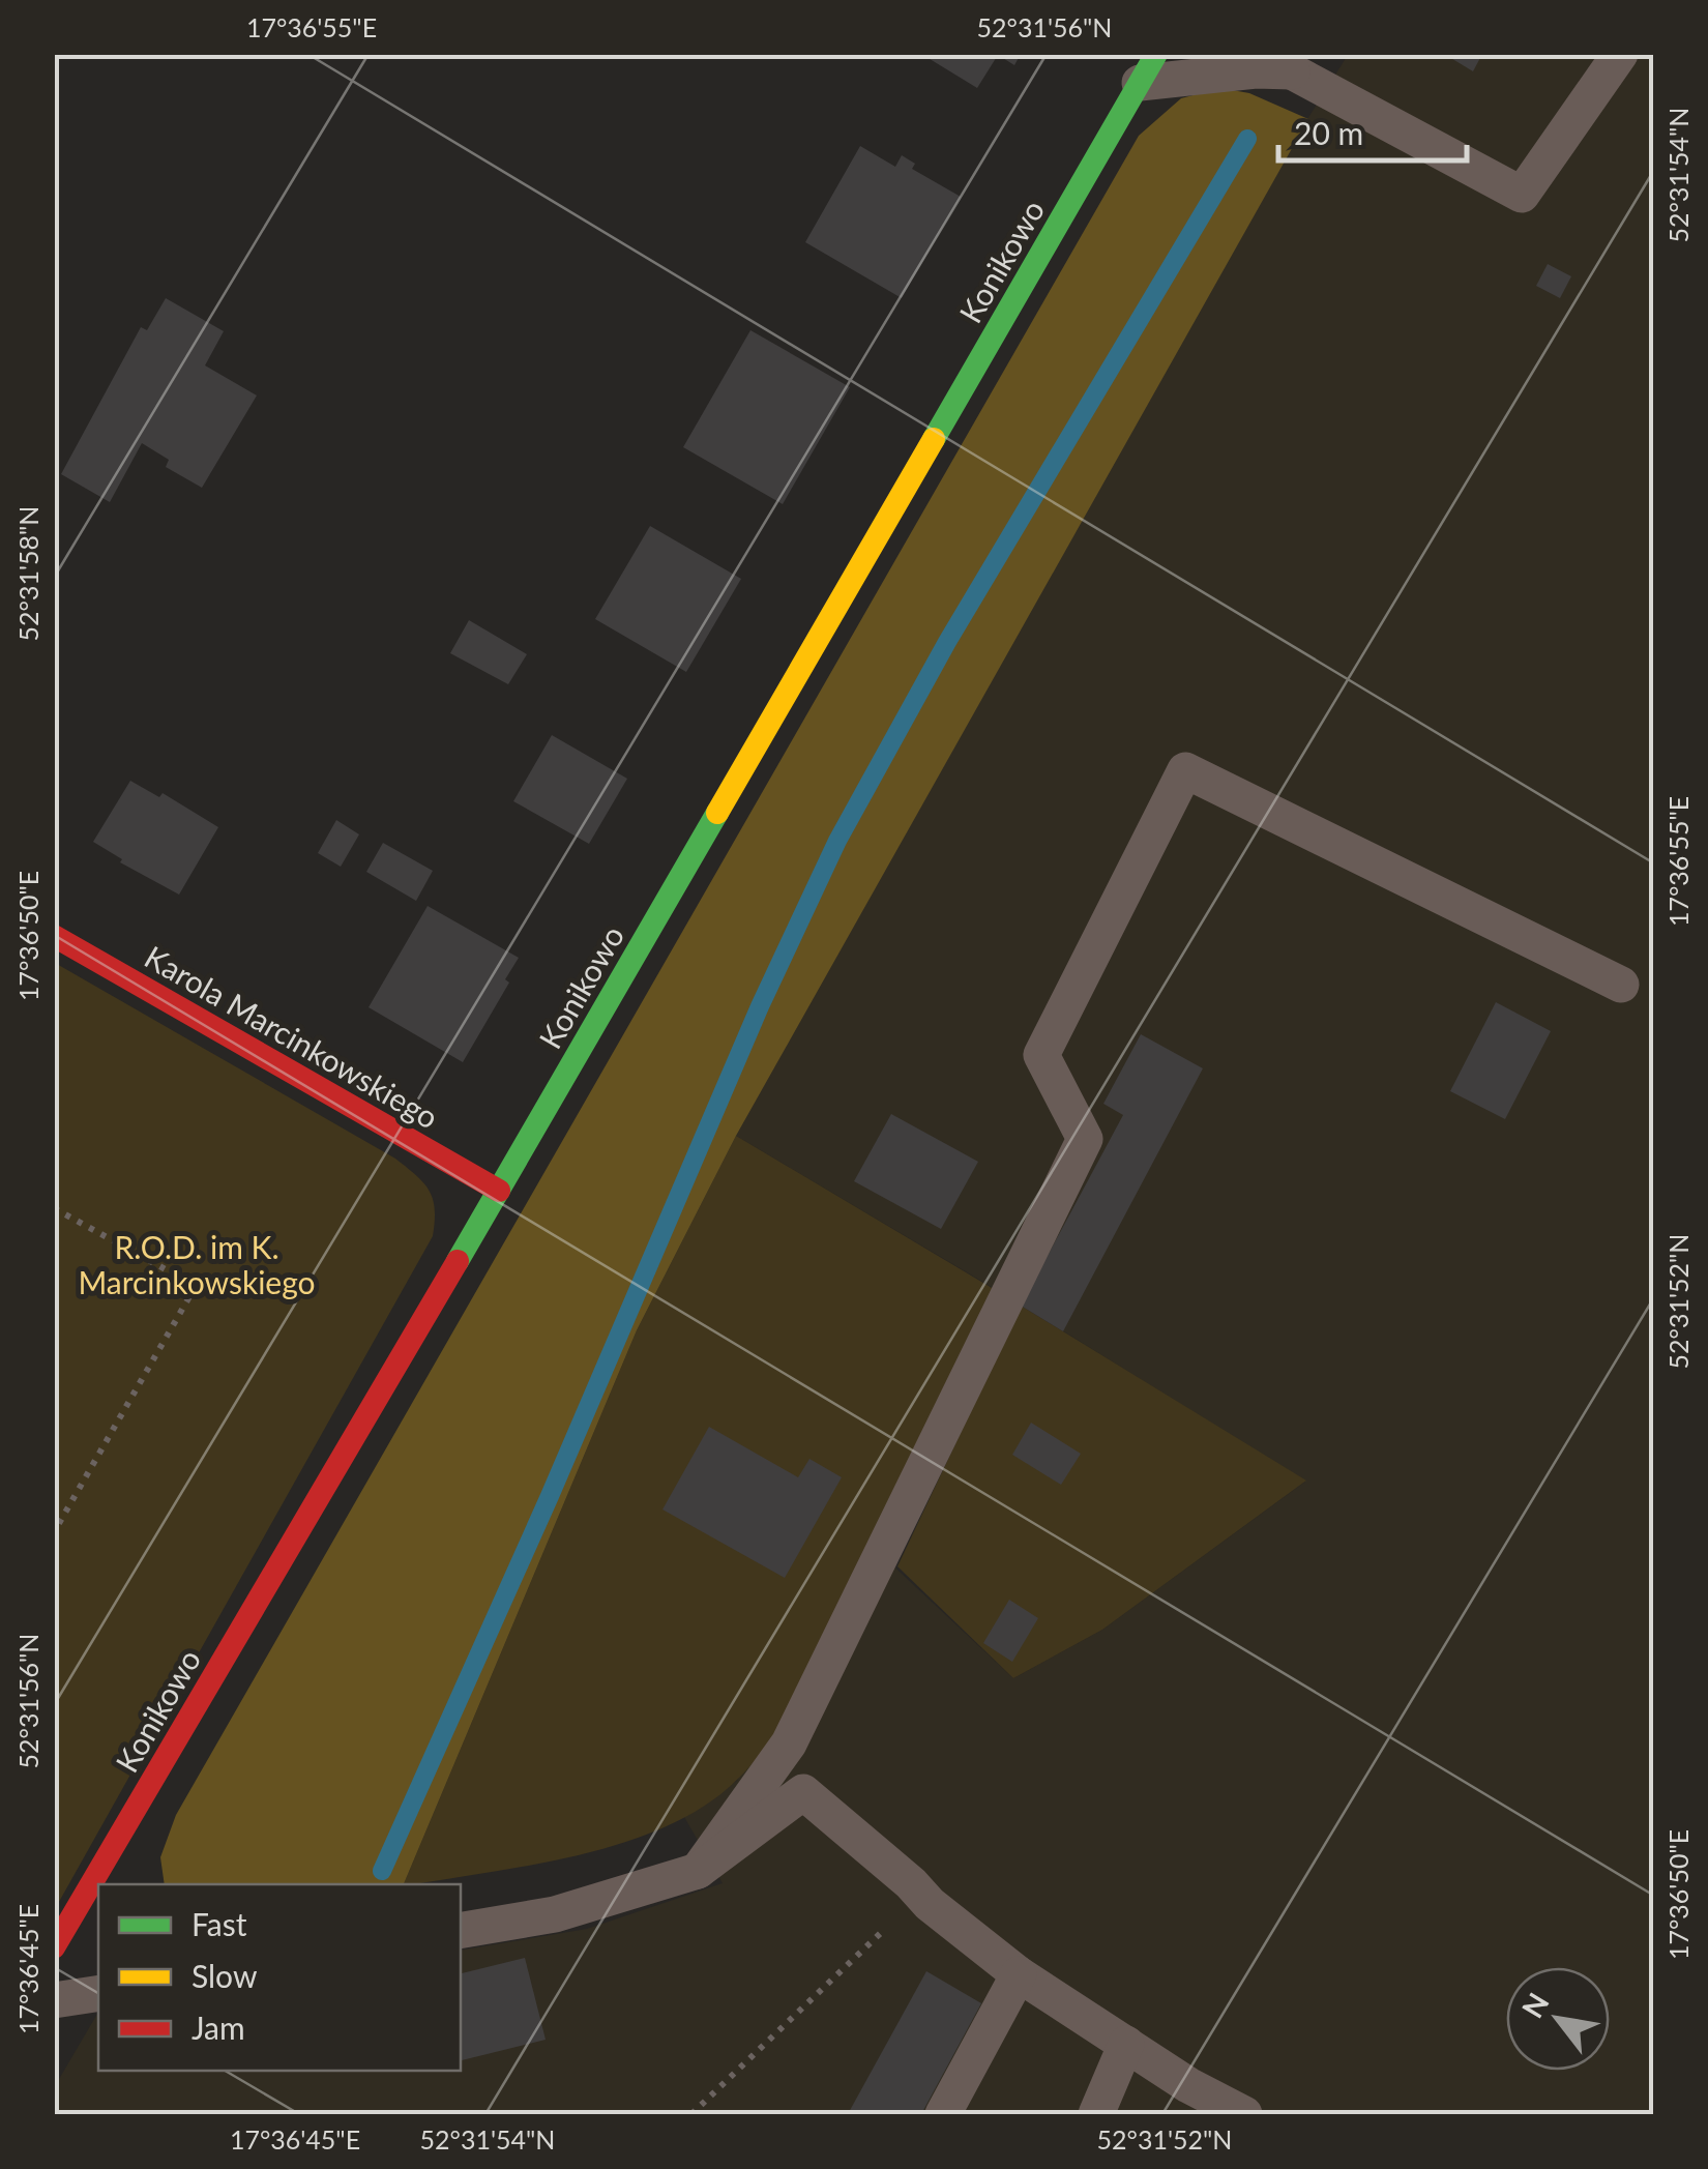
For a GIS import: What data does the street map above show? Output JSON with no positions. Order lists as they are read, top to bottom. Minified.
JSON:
{"streets":{"street":["Konikowo","Karola Marcinkowskiego"]},"crossings":[["Konikowo","Karola Marcinkowskiego"]],"parks":["R.O.D. im K. Marcinkowskiego"],"legend":["Fast","Slow","Jam"],"scale_bar":"20 m","north":"top left","coordinates":["17°36'55\"E","52°31'56\"N","52°31'54\"N","52°31'58\"N","17°36'50\"E","52°31'52\"N","17°36'45\"E"]}
